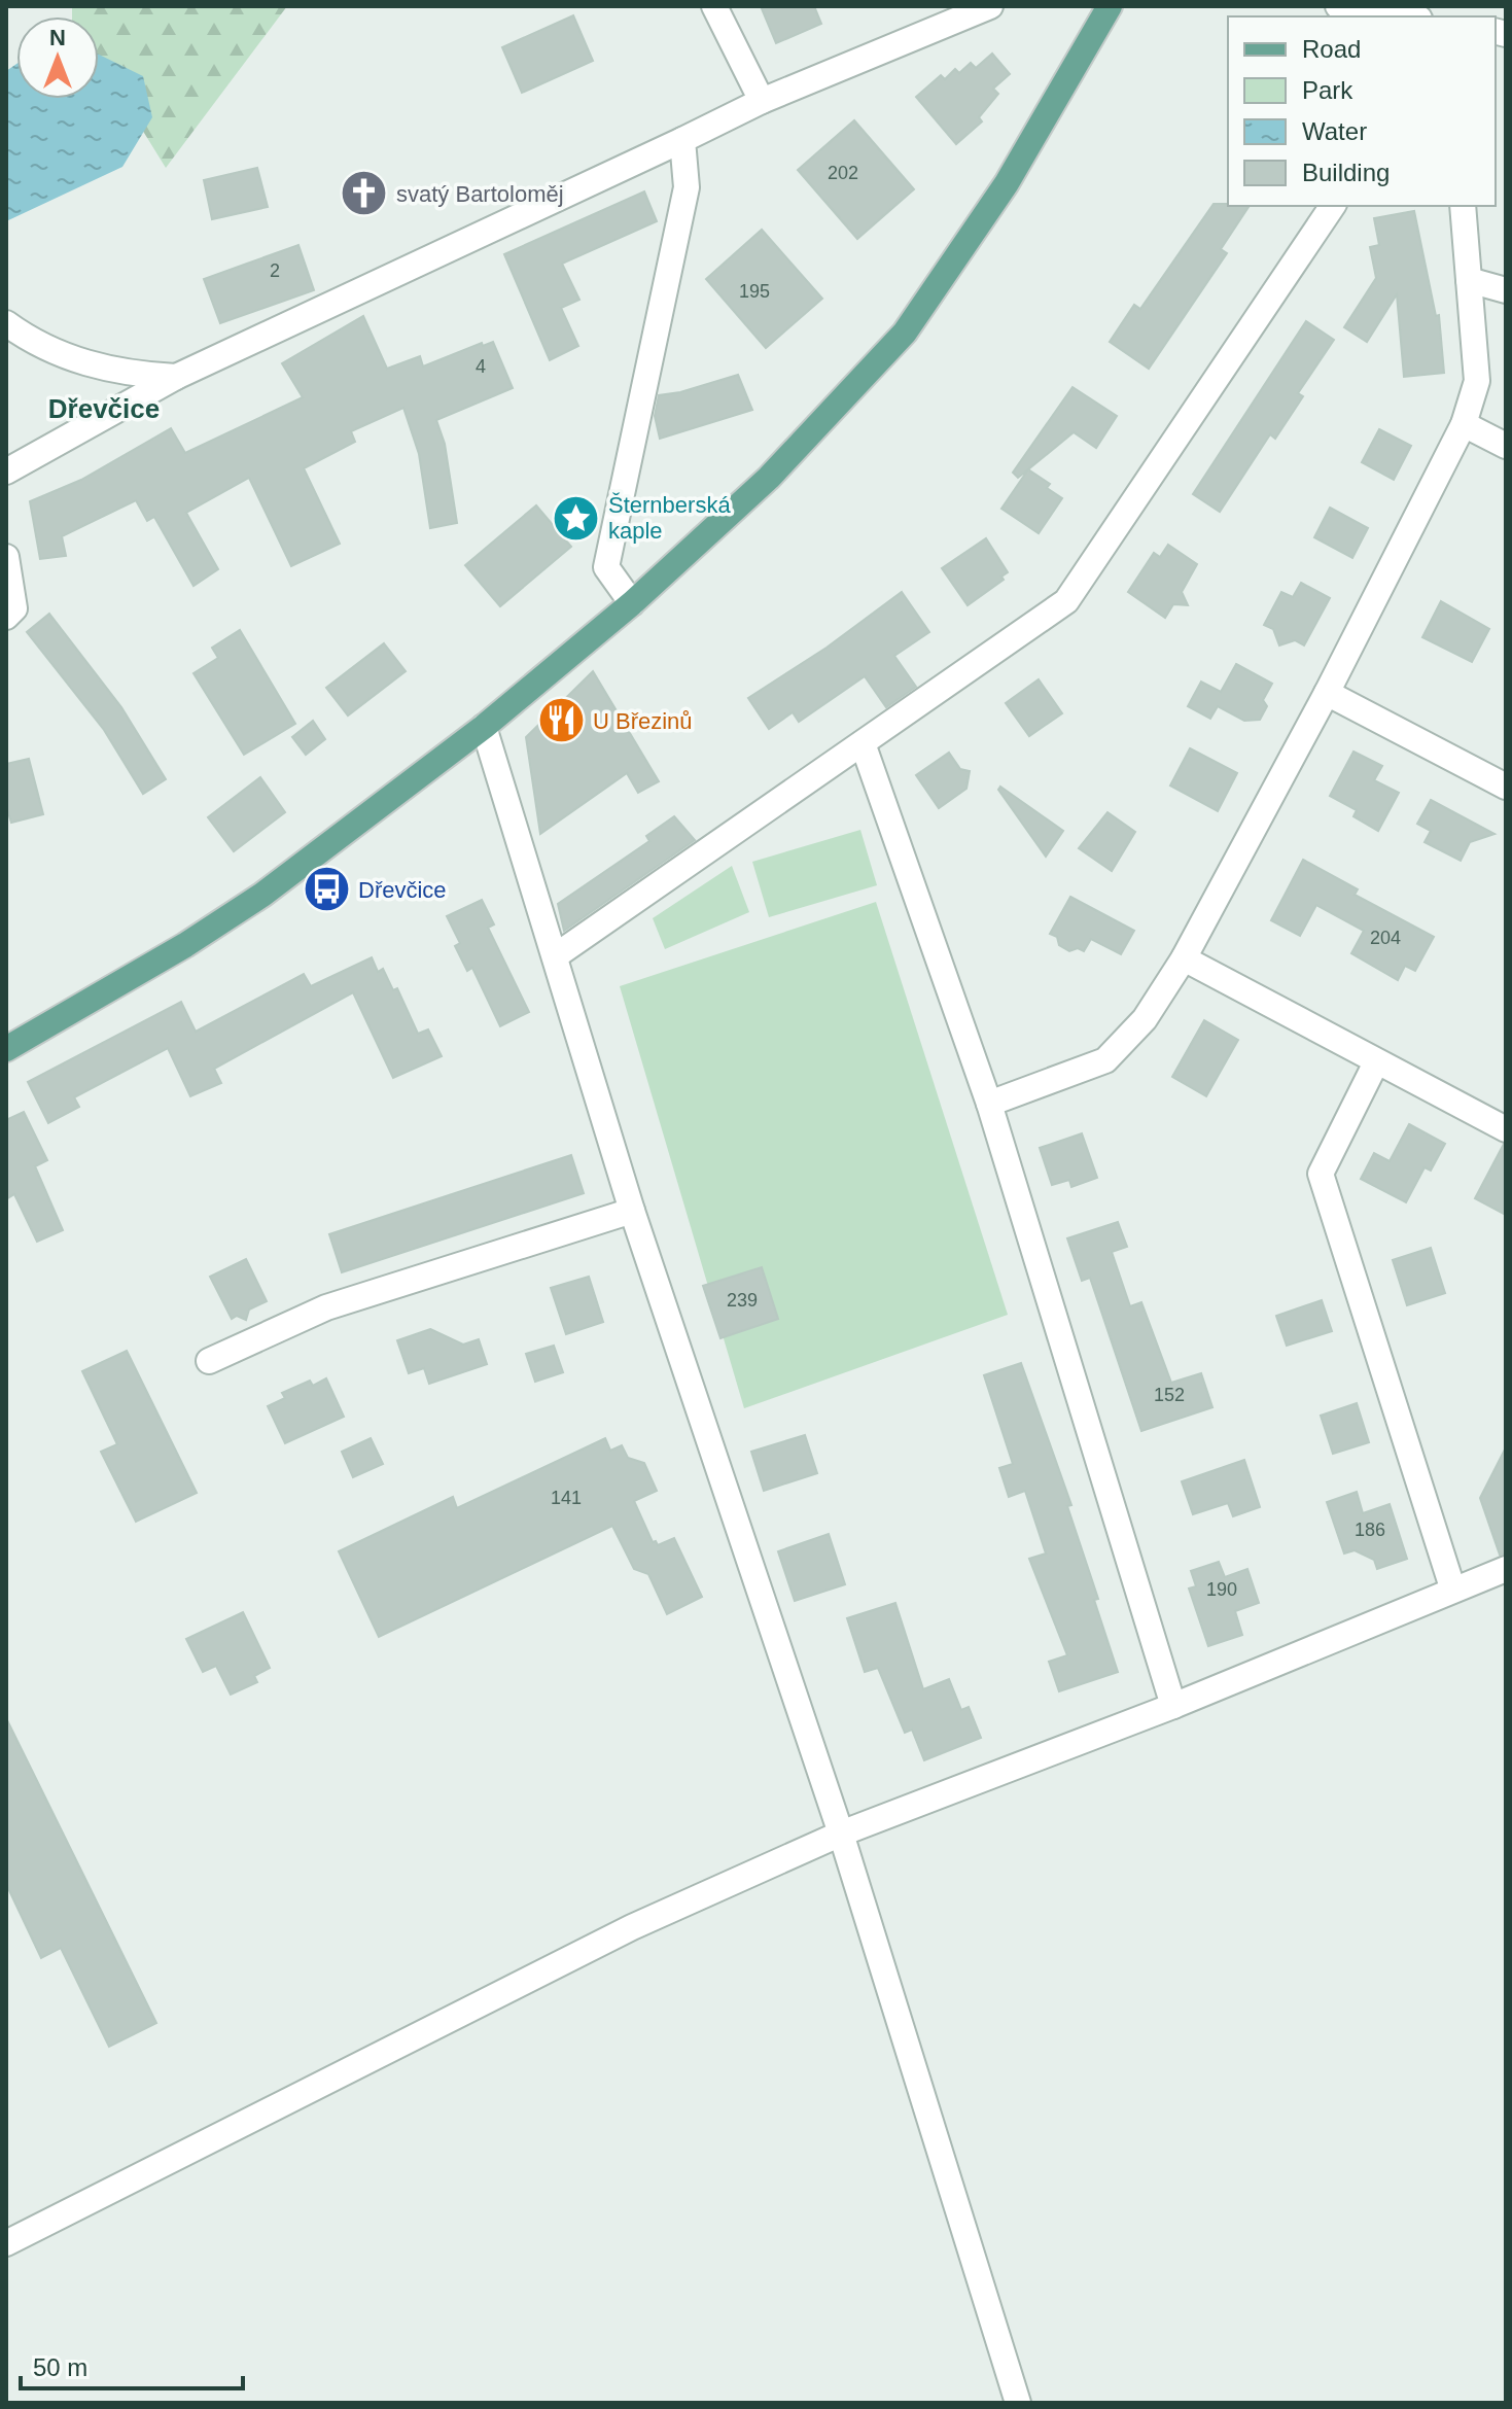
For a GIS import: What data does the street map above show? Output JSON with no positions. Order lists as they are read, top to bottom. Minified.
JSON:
{"districts":["Dřevčice"],"places":{"church":["svatý Bartoloměj"],"place":["Šternberská kaple"],"restaurant":["U Březinů"],"bus stop":["Dřevčice"]},"house_numbers":["202","2","195","4","204","239","152","141","186","190"],"legend":["Road","Park","Water","Building"],"scale_bar":"50 m","north":"top"}
